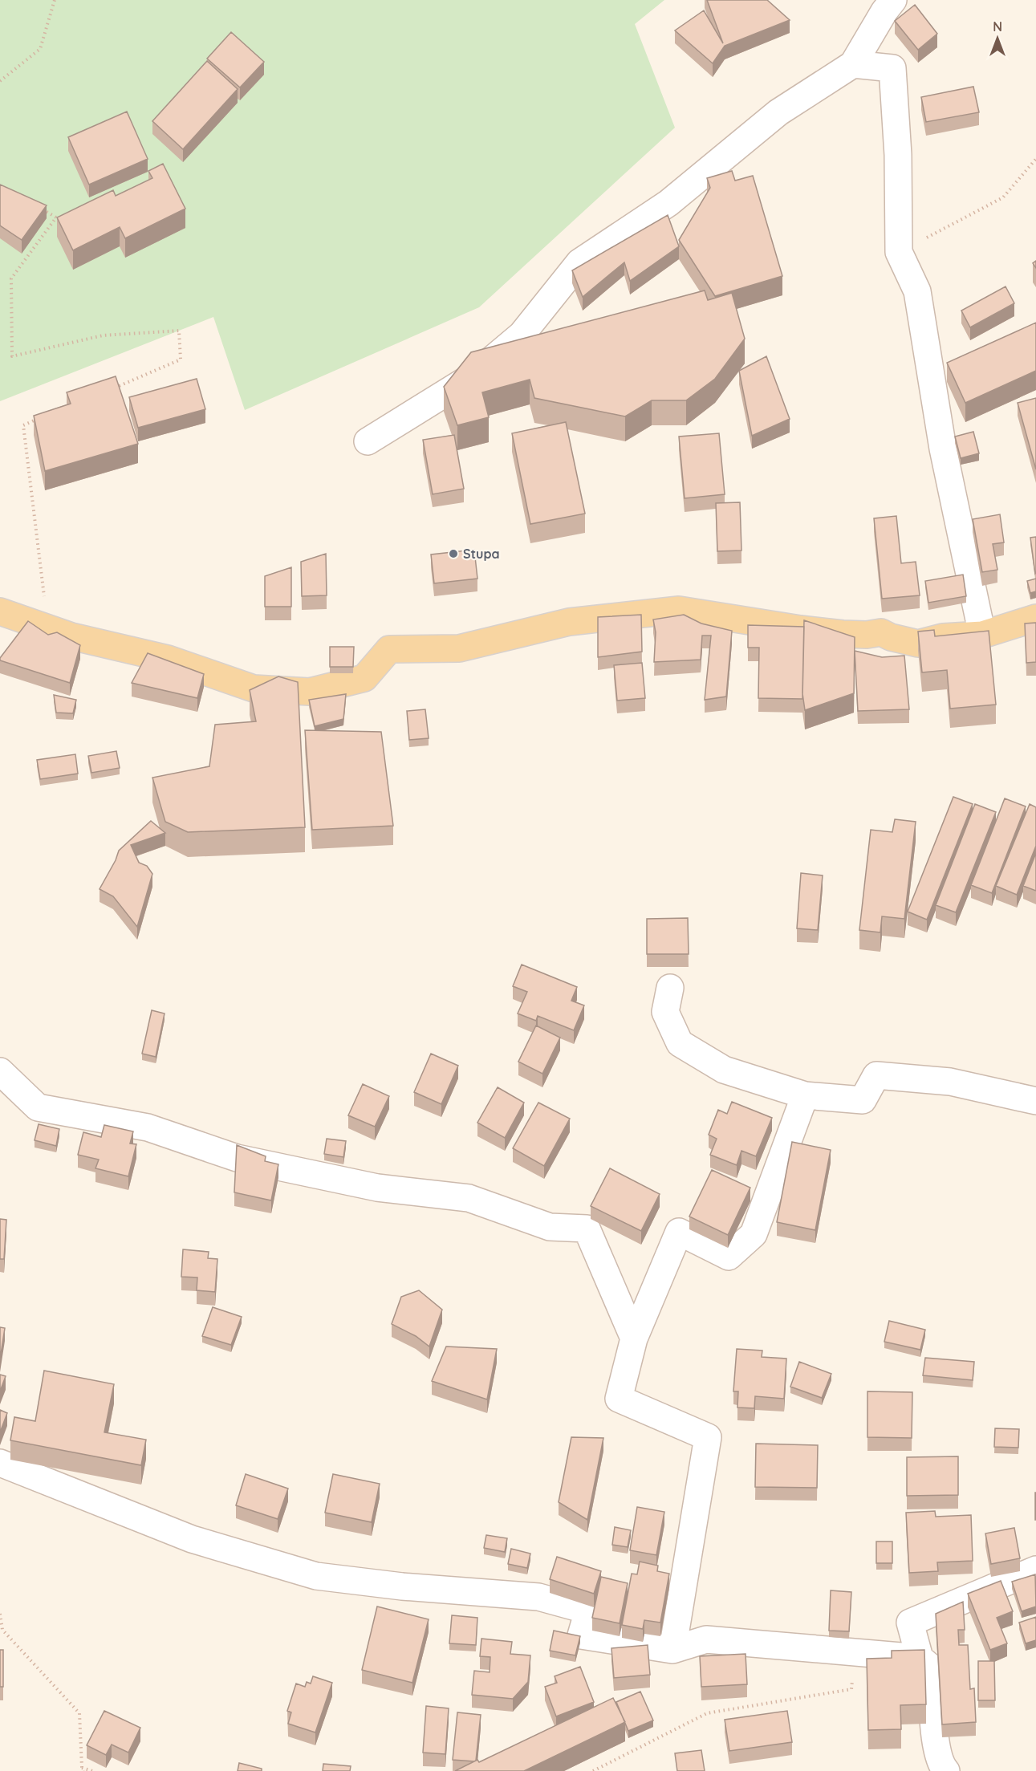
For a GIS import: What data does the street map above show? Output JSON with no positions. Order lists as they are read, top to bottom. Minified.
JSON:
{"places":["Stupa"],"north":"top"}
